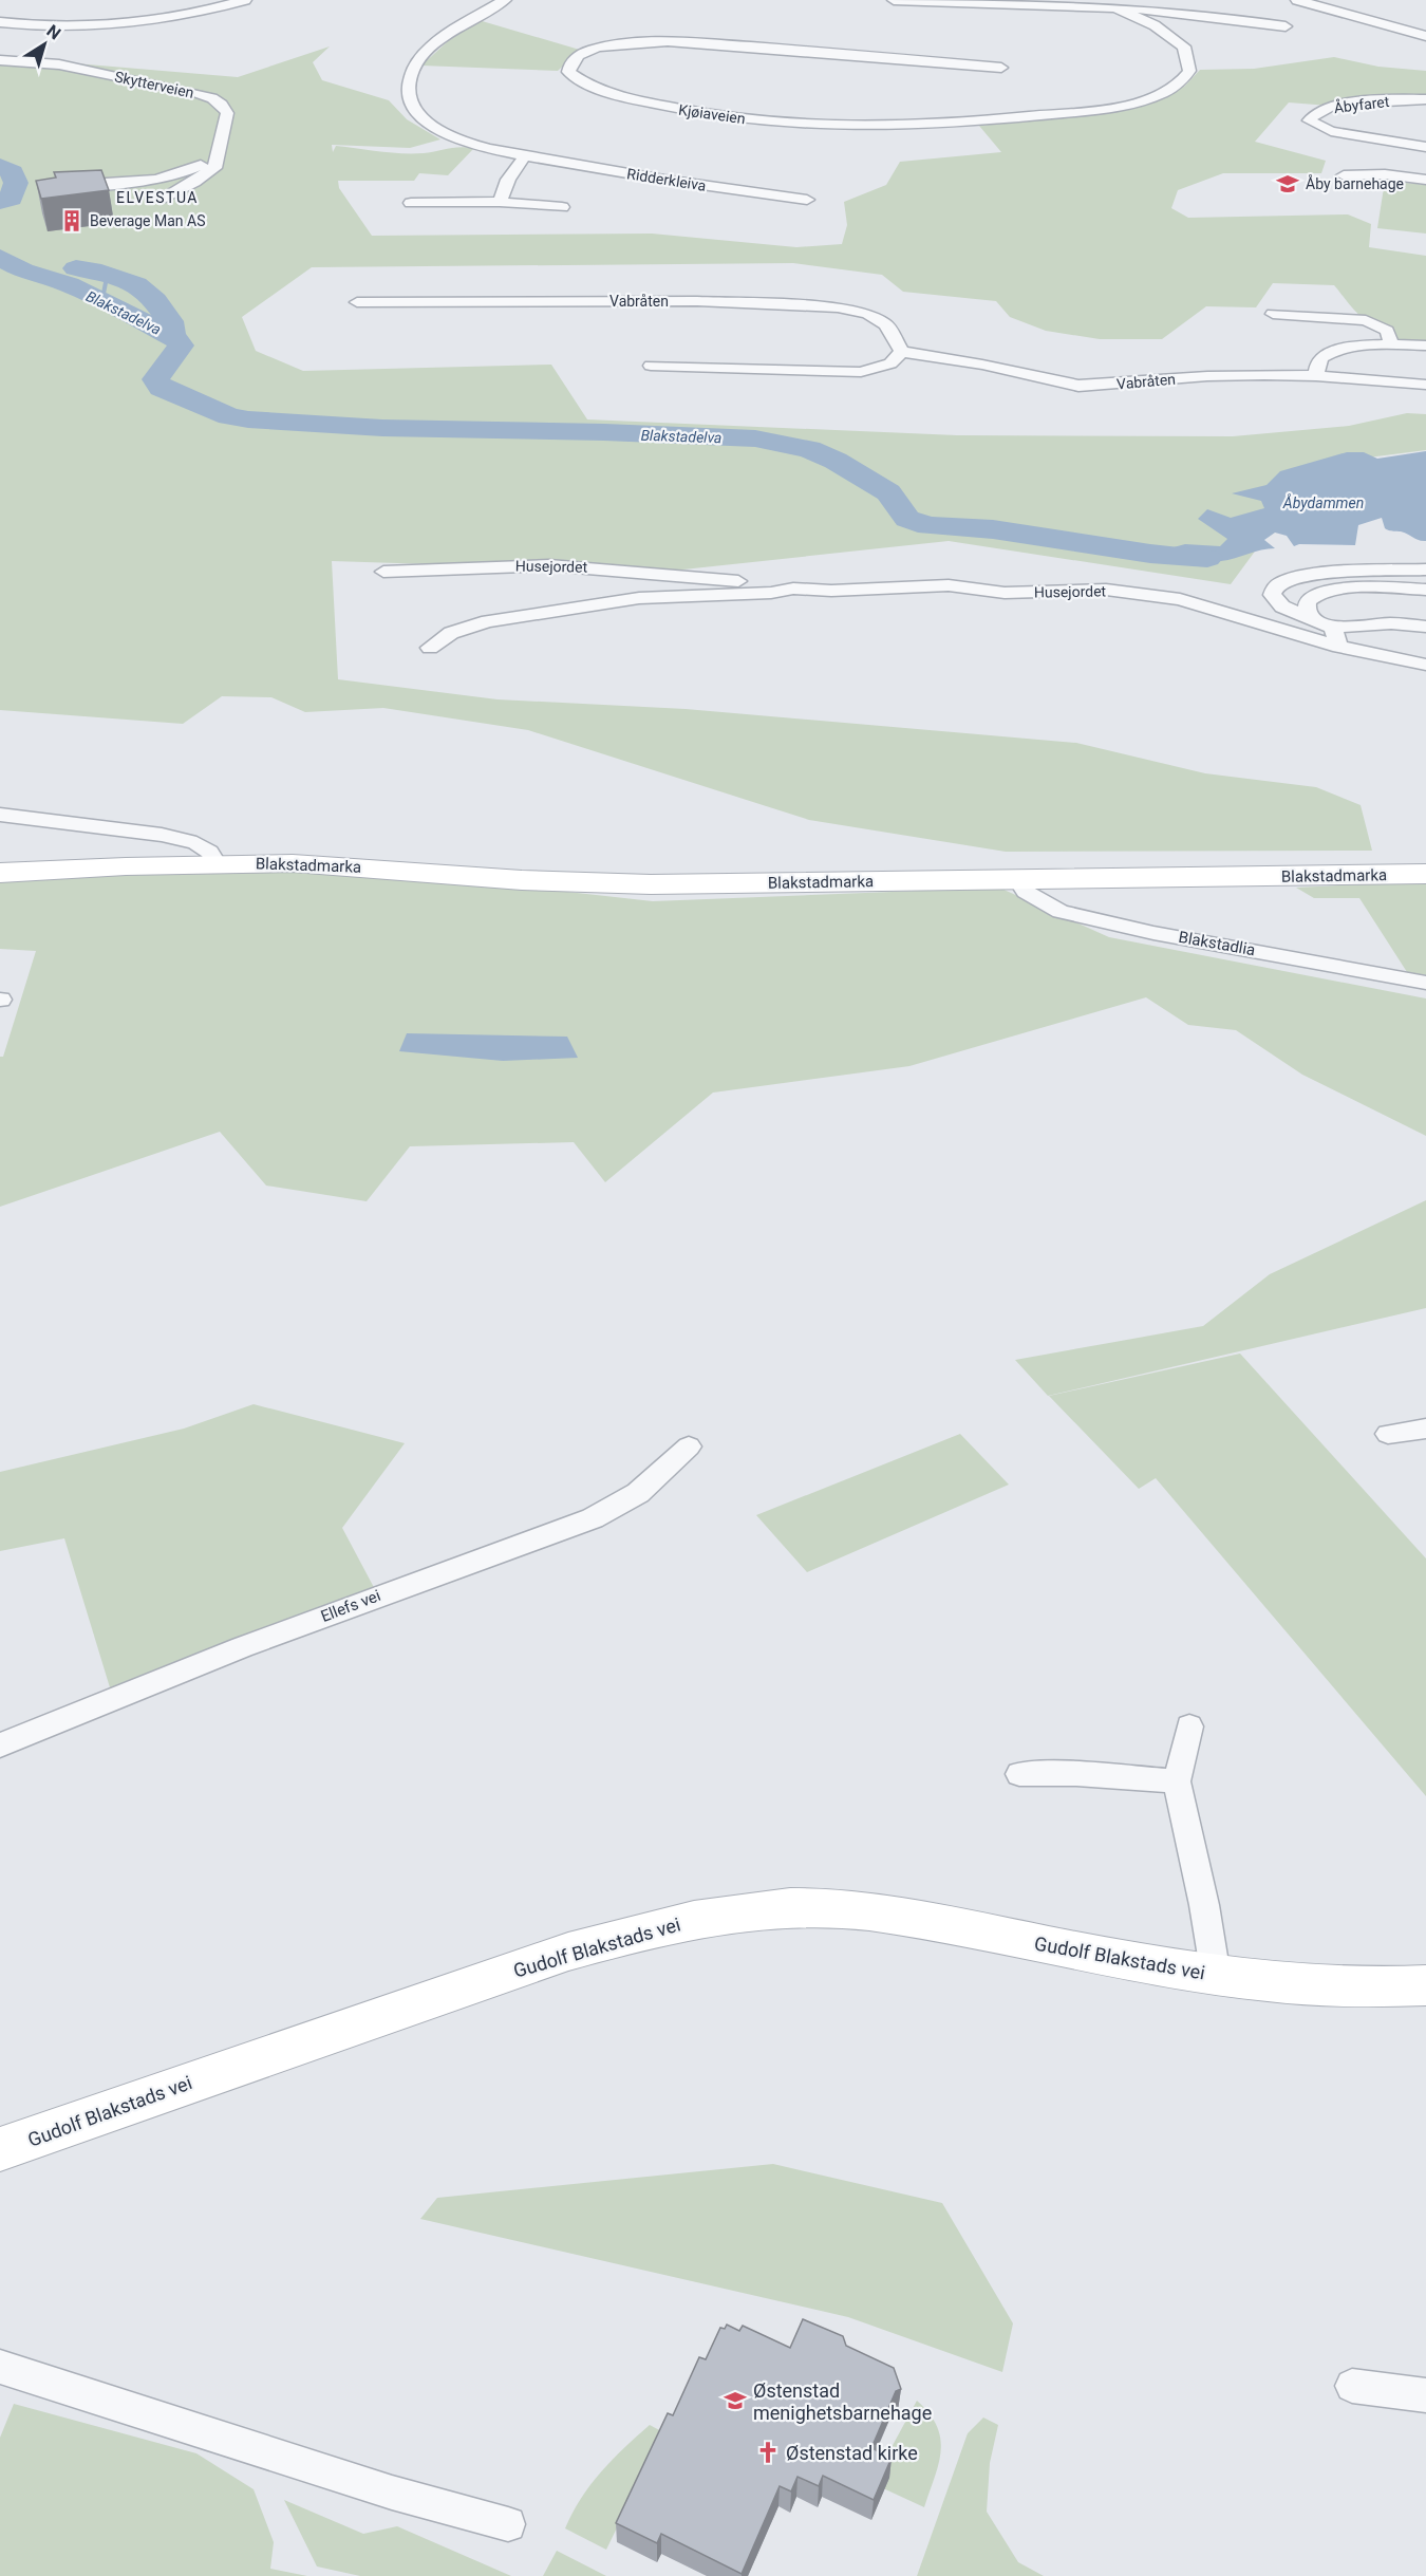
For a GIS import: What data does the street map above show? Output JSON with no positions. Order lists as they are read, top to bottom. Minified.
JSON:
{"streets":{"main road":["Blakstadmarka","Gudolf Blakstads vei"],"street":["Skytterveien","Åbyfaret","Kjøiaveien","Ridderkleiva","Vabråten","Husejordet","Blakstadlia","Ellefs vei"]},"crossings":[["Blakstadmarka","Blakstadlia"]],"districts":["ELVESTUA"],"water":["Blakstadelva","Åbydammen"],"places":{"school or university":["Åby barnehage","Østenstad menighetsbarnehage"],"building":["Beverage Man AS"],"church":["Østenstad kirke"]},"north":"top right"}
